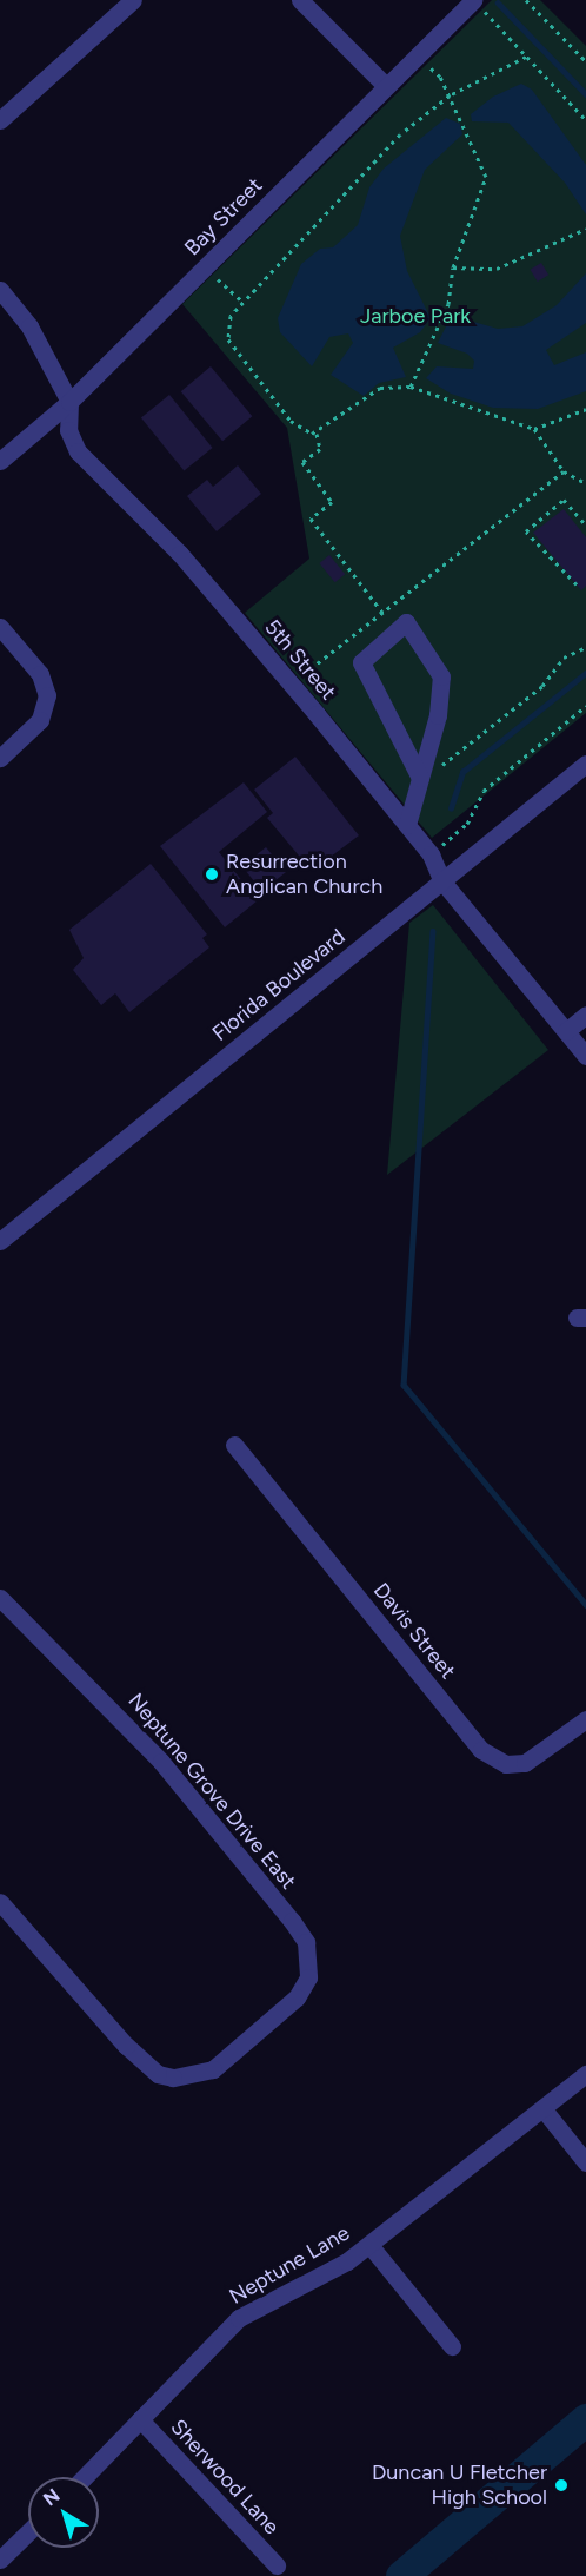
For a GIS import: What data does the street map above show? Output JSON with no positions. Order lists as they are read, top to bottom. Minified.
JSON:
{"streets":{"street":["Bay Street","5th Street","Florida Boulevard","Davis Street","Neptune Grove Drive East","Neptune Lane","Sherwood Lane"]},"crossings":[["Bay Street","5th Street"],["5th Street","Florida Boulevard"],["Neptune Lane","Sherwood Lane"]],"parks":["Jarboe Park"],"places":["Resurrection Anglican Church","Duncan U Fletcher High School"],"north":"top left"}
